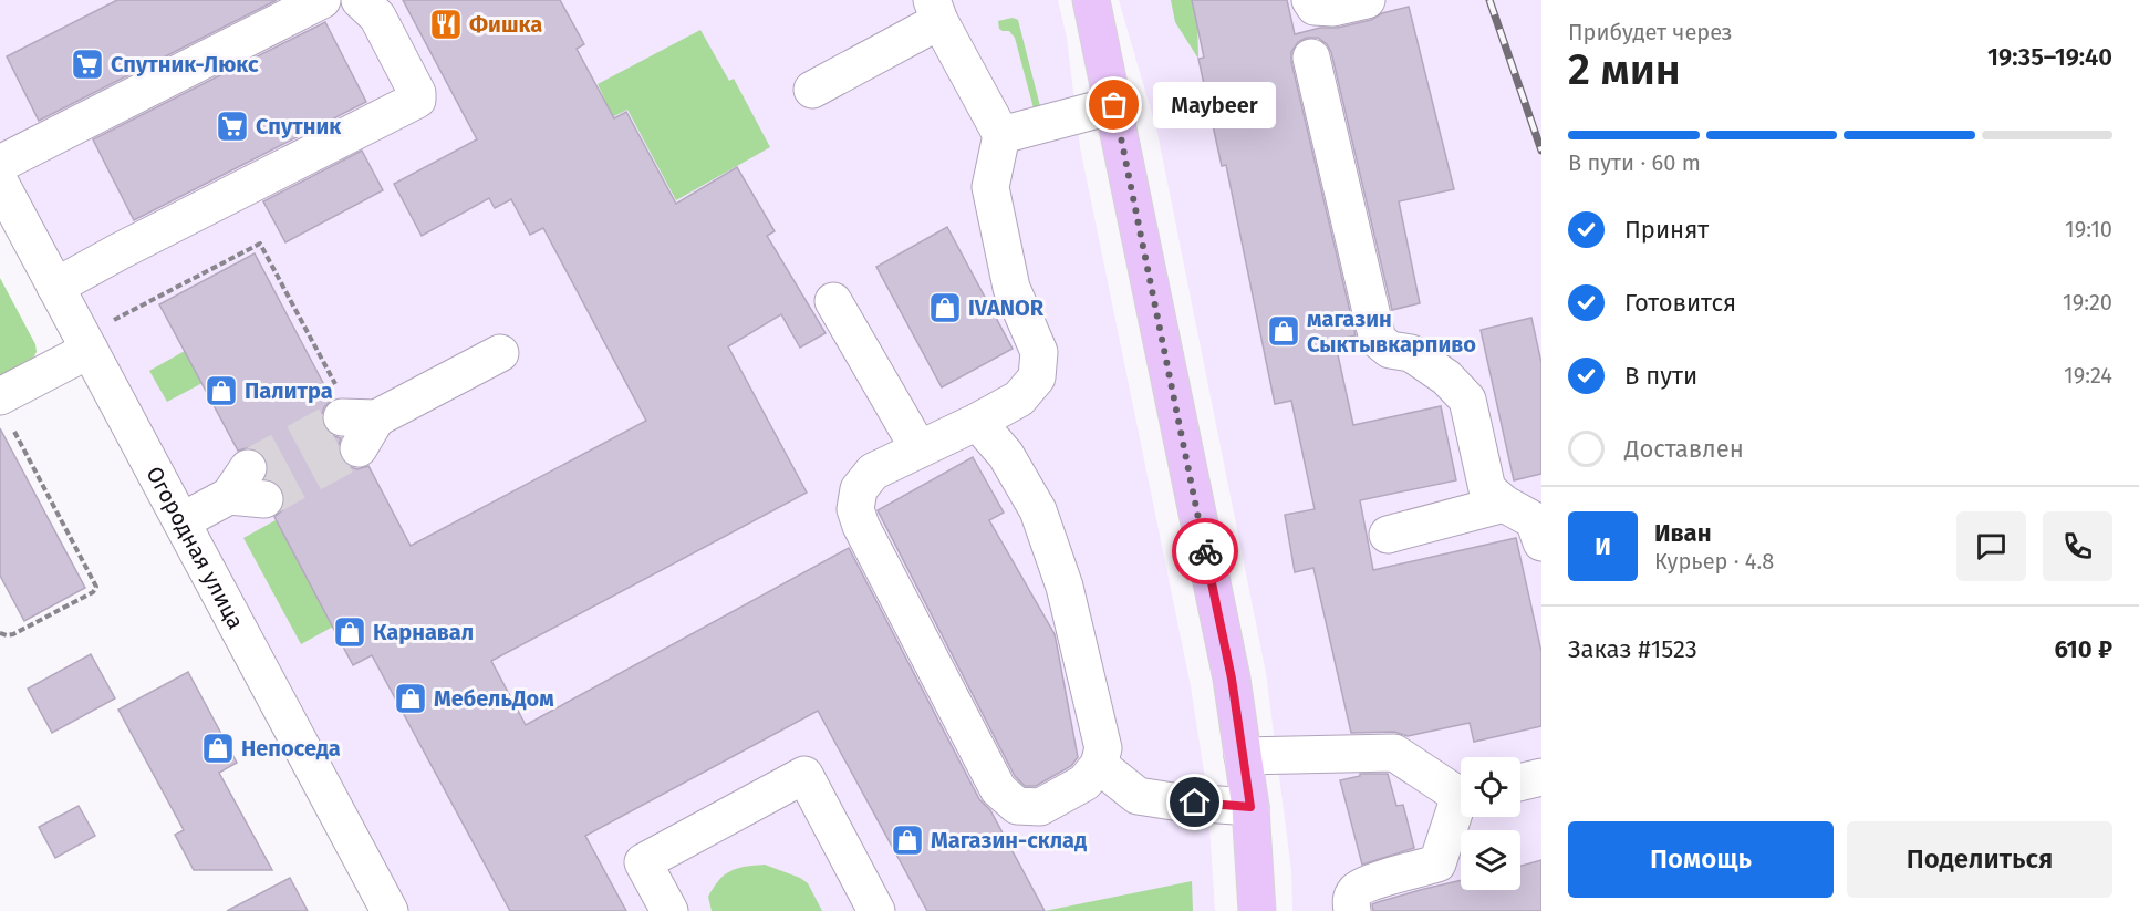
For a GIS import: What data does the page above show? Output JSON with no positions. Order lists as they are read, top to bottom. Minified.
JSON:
{"streets":{"street":["Огородная улица"]},"places":{"restaurant":["Фишка"],"supermarket":["Спутник-Люкс","Спутник"],"other":["Maybeer"],"shop":["IVANOR","магазин Сыктывкарпиво","Палитра","Карнавал","МебельДом","Непоседа","Магазин-склад"]},"page":{"heading":["2 мин","Прибудет через","19:35–19:40"],"panel":["Иван","Курьер · 4.8","Заказ #1523","610 ₽"],"bubble":"Maybeer","bar":"В пути · 60 m","list":[["Принят","19:10"],["Готовится","19:20"],["В пути","19:24"],"Доставлен"],"round":"И","buttons":["Помощь","Поделиться"]}}
